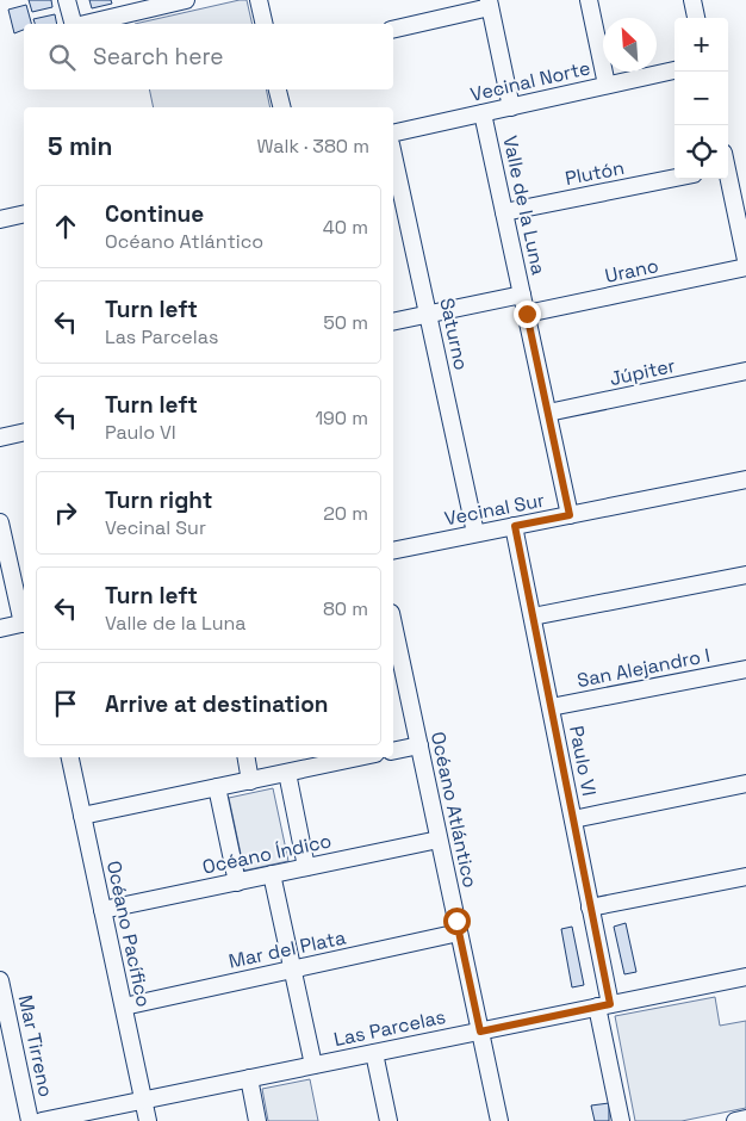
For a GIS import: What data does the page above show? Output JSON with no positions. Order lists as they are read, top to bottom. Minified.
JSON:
{"streets":{"street":["Vecinal Norte","Plutón","Valle de la Luna","Urano","Saturno","Júpiter","Vecinal Sur","San Alejandro I","Paulo VI","Océano Atlántico","Océano Índico","Océano Pacífico","Mar del Plata","Las Parcelas","Mar Tirreno"]},"crossings":[["Vecinal Norte","Valle de la Luna"],["Plutón","Valle de la Luna"],["Valle de la Luna","Urano"],["Valle de la Luna","Júpiter"],["Valle de la Luna","Vecinal Sur"],["Saturno","Vecinal Sur"],["Vecinal Sur","Paulo VI"],["San Alejandro I","Paulo VI"],["Paulo VI","Las Parcelas"],["Océano Atlántico","Océano Índico"],["Océano Atlántico","Mar del Plata"],["Océano Atlántico","Las Parcelas"],["Océano Índico","Océano Pacífico"],["Océano Pacífico","Mar del Plata"],["Océano Pacífico","Las Parcelas"]],"north":"top left","page":{"map_buttons":["+","−"],"search":"Search here","heading":["5 min","Walk · 380 m"],"list":[["Continue","Océano Atlántico","40 m"],["Turn left","Las Parcelas","50 m"],["Turn left","Paulo VI","190 m"],["Turn right","Vecinal Sur","20 m"],["Turn left","Valle de la Luna","80 m"],"Arrive at destination"]}}
